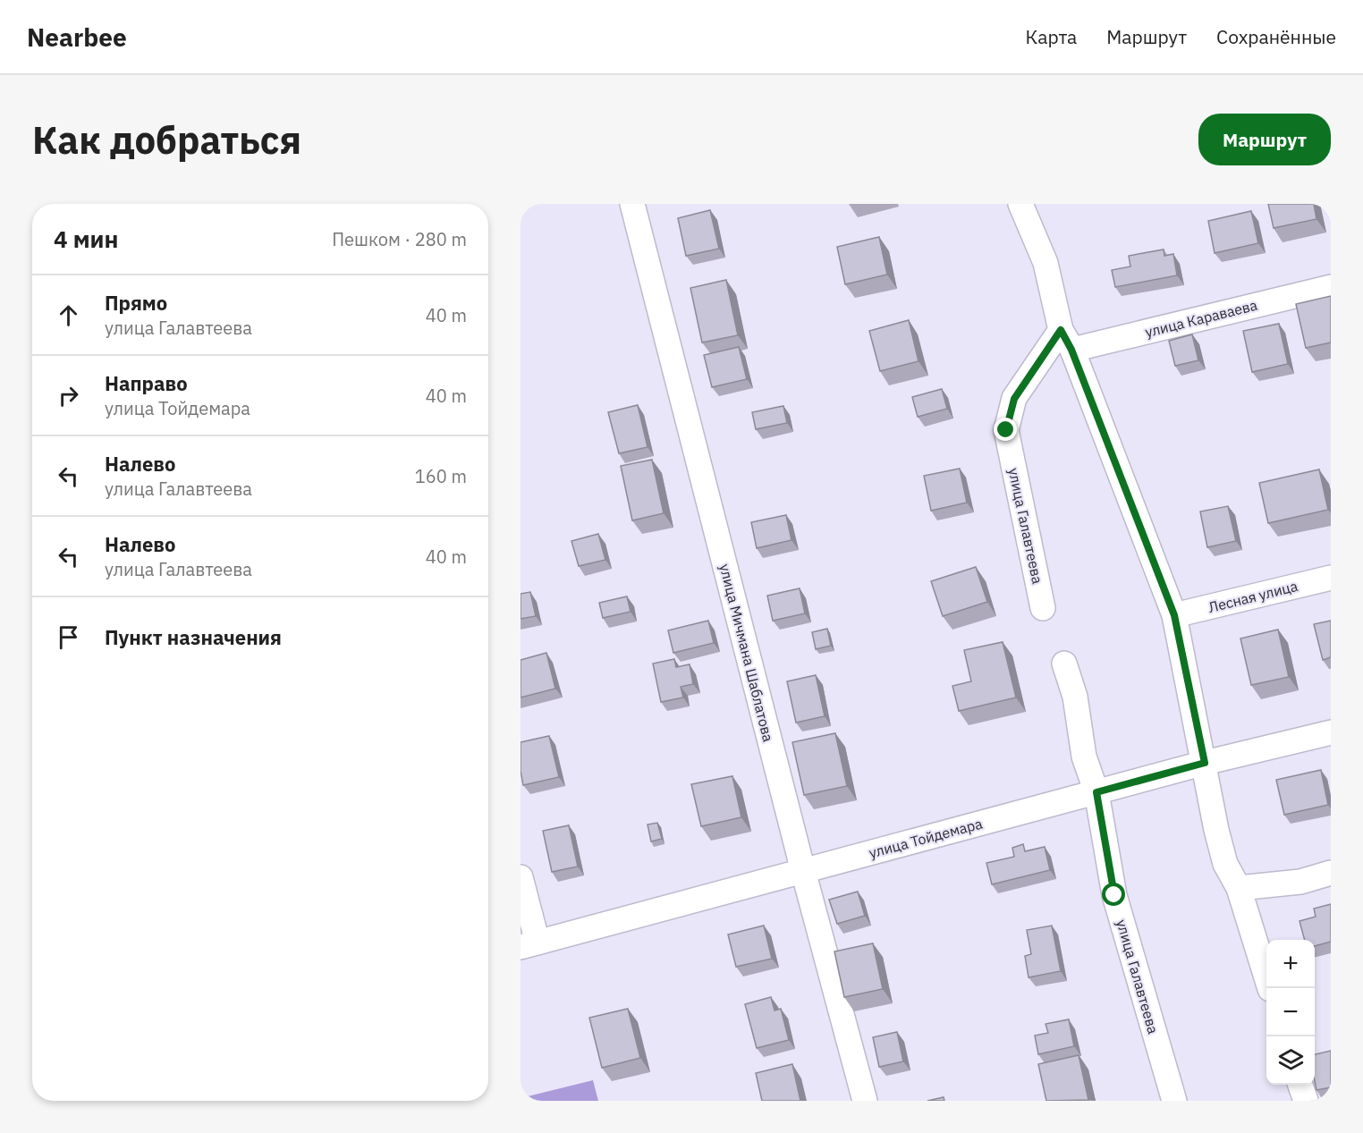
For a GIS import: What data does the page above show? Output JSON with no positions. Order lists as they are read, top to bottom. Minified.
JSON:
{"streets":{"street":["улица Караваева","улица Галавтеева","Лесная улица","улица Мичмана Шаблатова","улица Тойдемара"]},"crossings":[["улица Караваева","улица Галавтеева"],["улица Галавтеева","улица Тойдемара"],["улица Мичмана Шаблатова","улица Тойдемара"]],"page":{"header":"Nearbee","nav":["Карта","Маршрут","Сохранённые"],"buttons":"Маршрут","title":"Как добраться","heading":["4 мин","Пешком · 280 m"],"list":[["Прямо","улица Галавтеева","40 m"],["Направо","улица Тойдемара","40 m"],["Налево","улица Галавтеева","160 m"],["Налево","улица Галавтеева","40 m"],"Пункт назначения"],"map_buttons":["+","−"]}}
